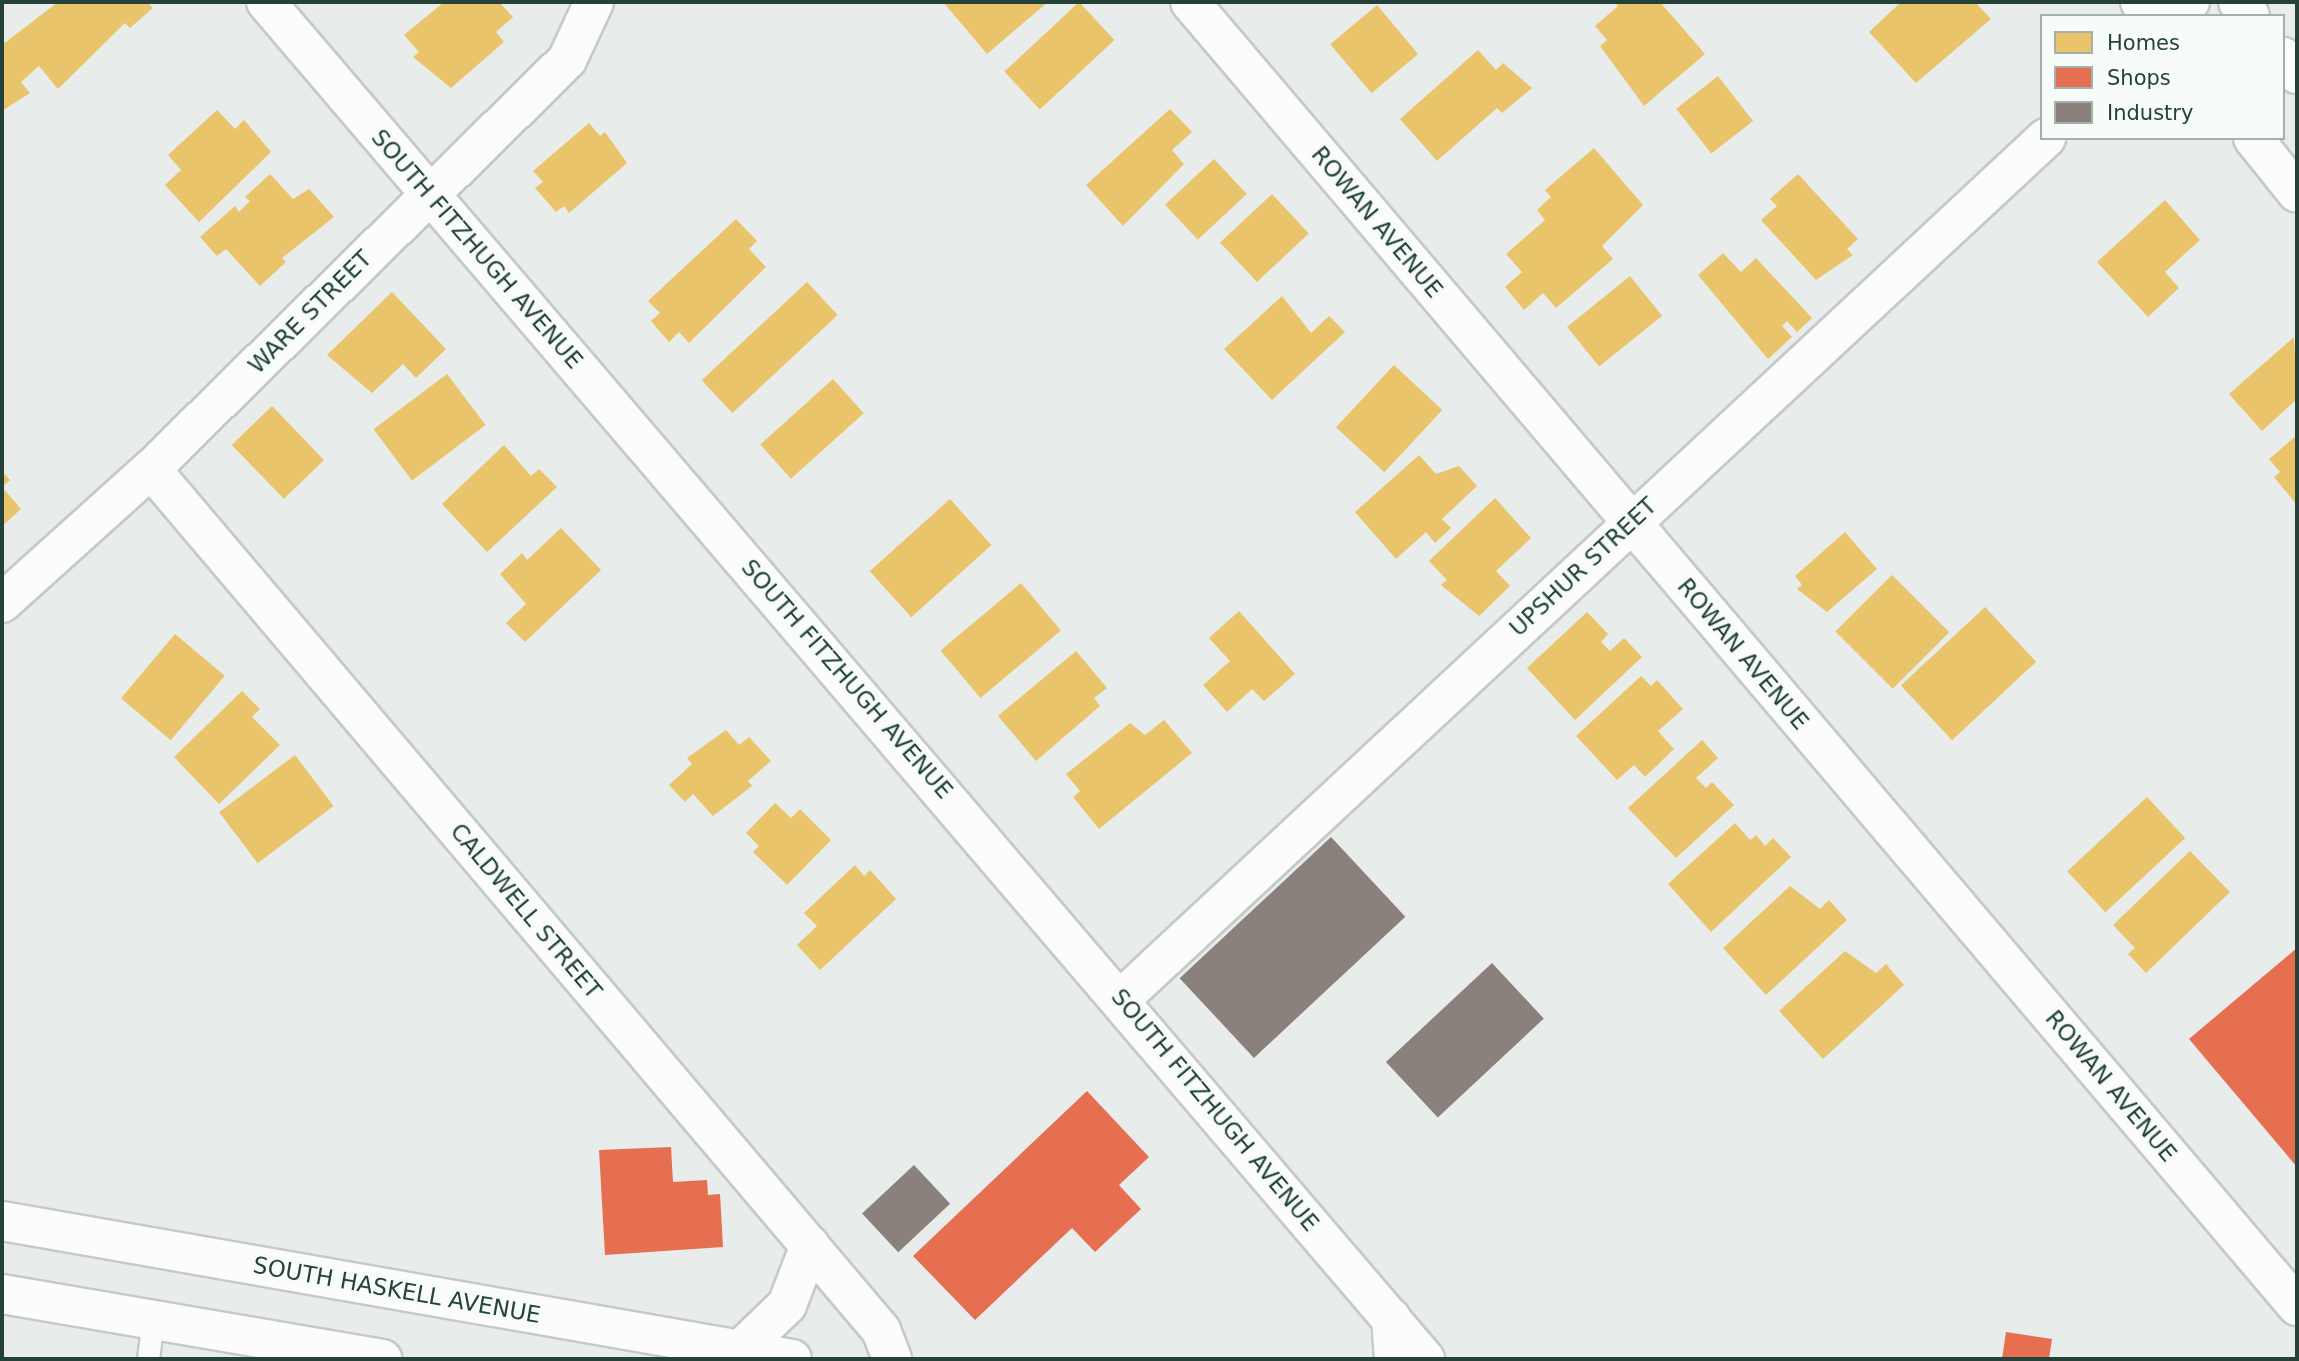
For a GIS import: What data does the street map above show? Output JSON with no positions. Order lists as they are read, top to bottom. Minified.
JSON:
{"streets":{"street":["ROWAN AVENUE","SOUTH FITZHUGH AVENUE","WARE STREET","UPSHUR STREET","CALDWELL STREET","SOUTH HASKELL AVENUE"]},"crossings":[["ROWAN AVENUE","UPSHUR STREET"],["SOUTH FITZHUGH AVENUE","WARE STREET"],["SOUTH FITZHUGH AVENUE","UPSHUR STREET"],["WARE STREET","CALDWELL STREET"]],"legend":["Homes","Shops","Industry"]}
